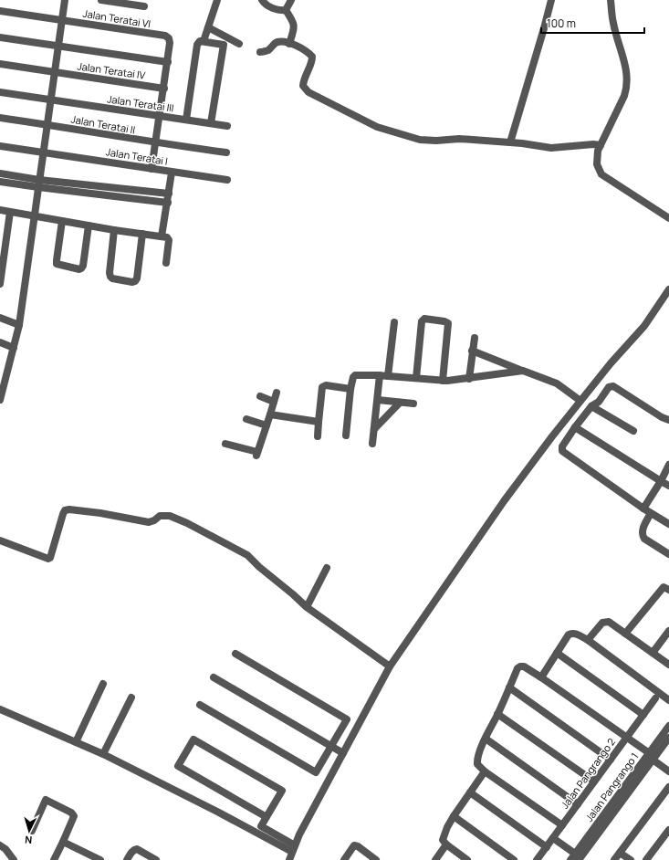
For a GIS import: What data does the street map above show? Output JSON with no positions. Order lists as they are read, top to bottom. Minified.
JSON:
{"streets":{"street":["Jalan Teratai VI","Jalan Teratai IV","Jalan Teratai III","Jalan Teratai II","Jalan Teratai I","Jalan Pangrango 2","Jalan Pangrango 1"]},"scale_bar":"100 m","north":"bottom"}
